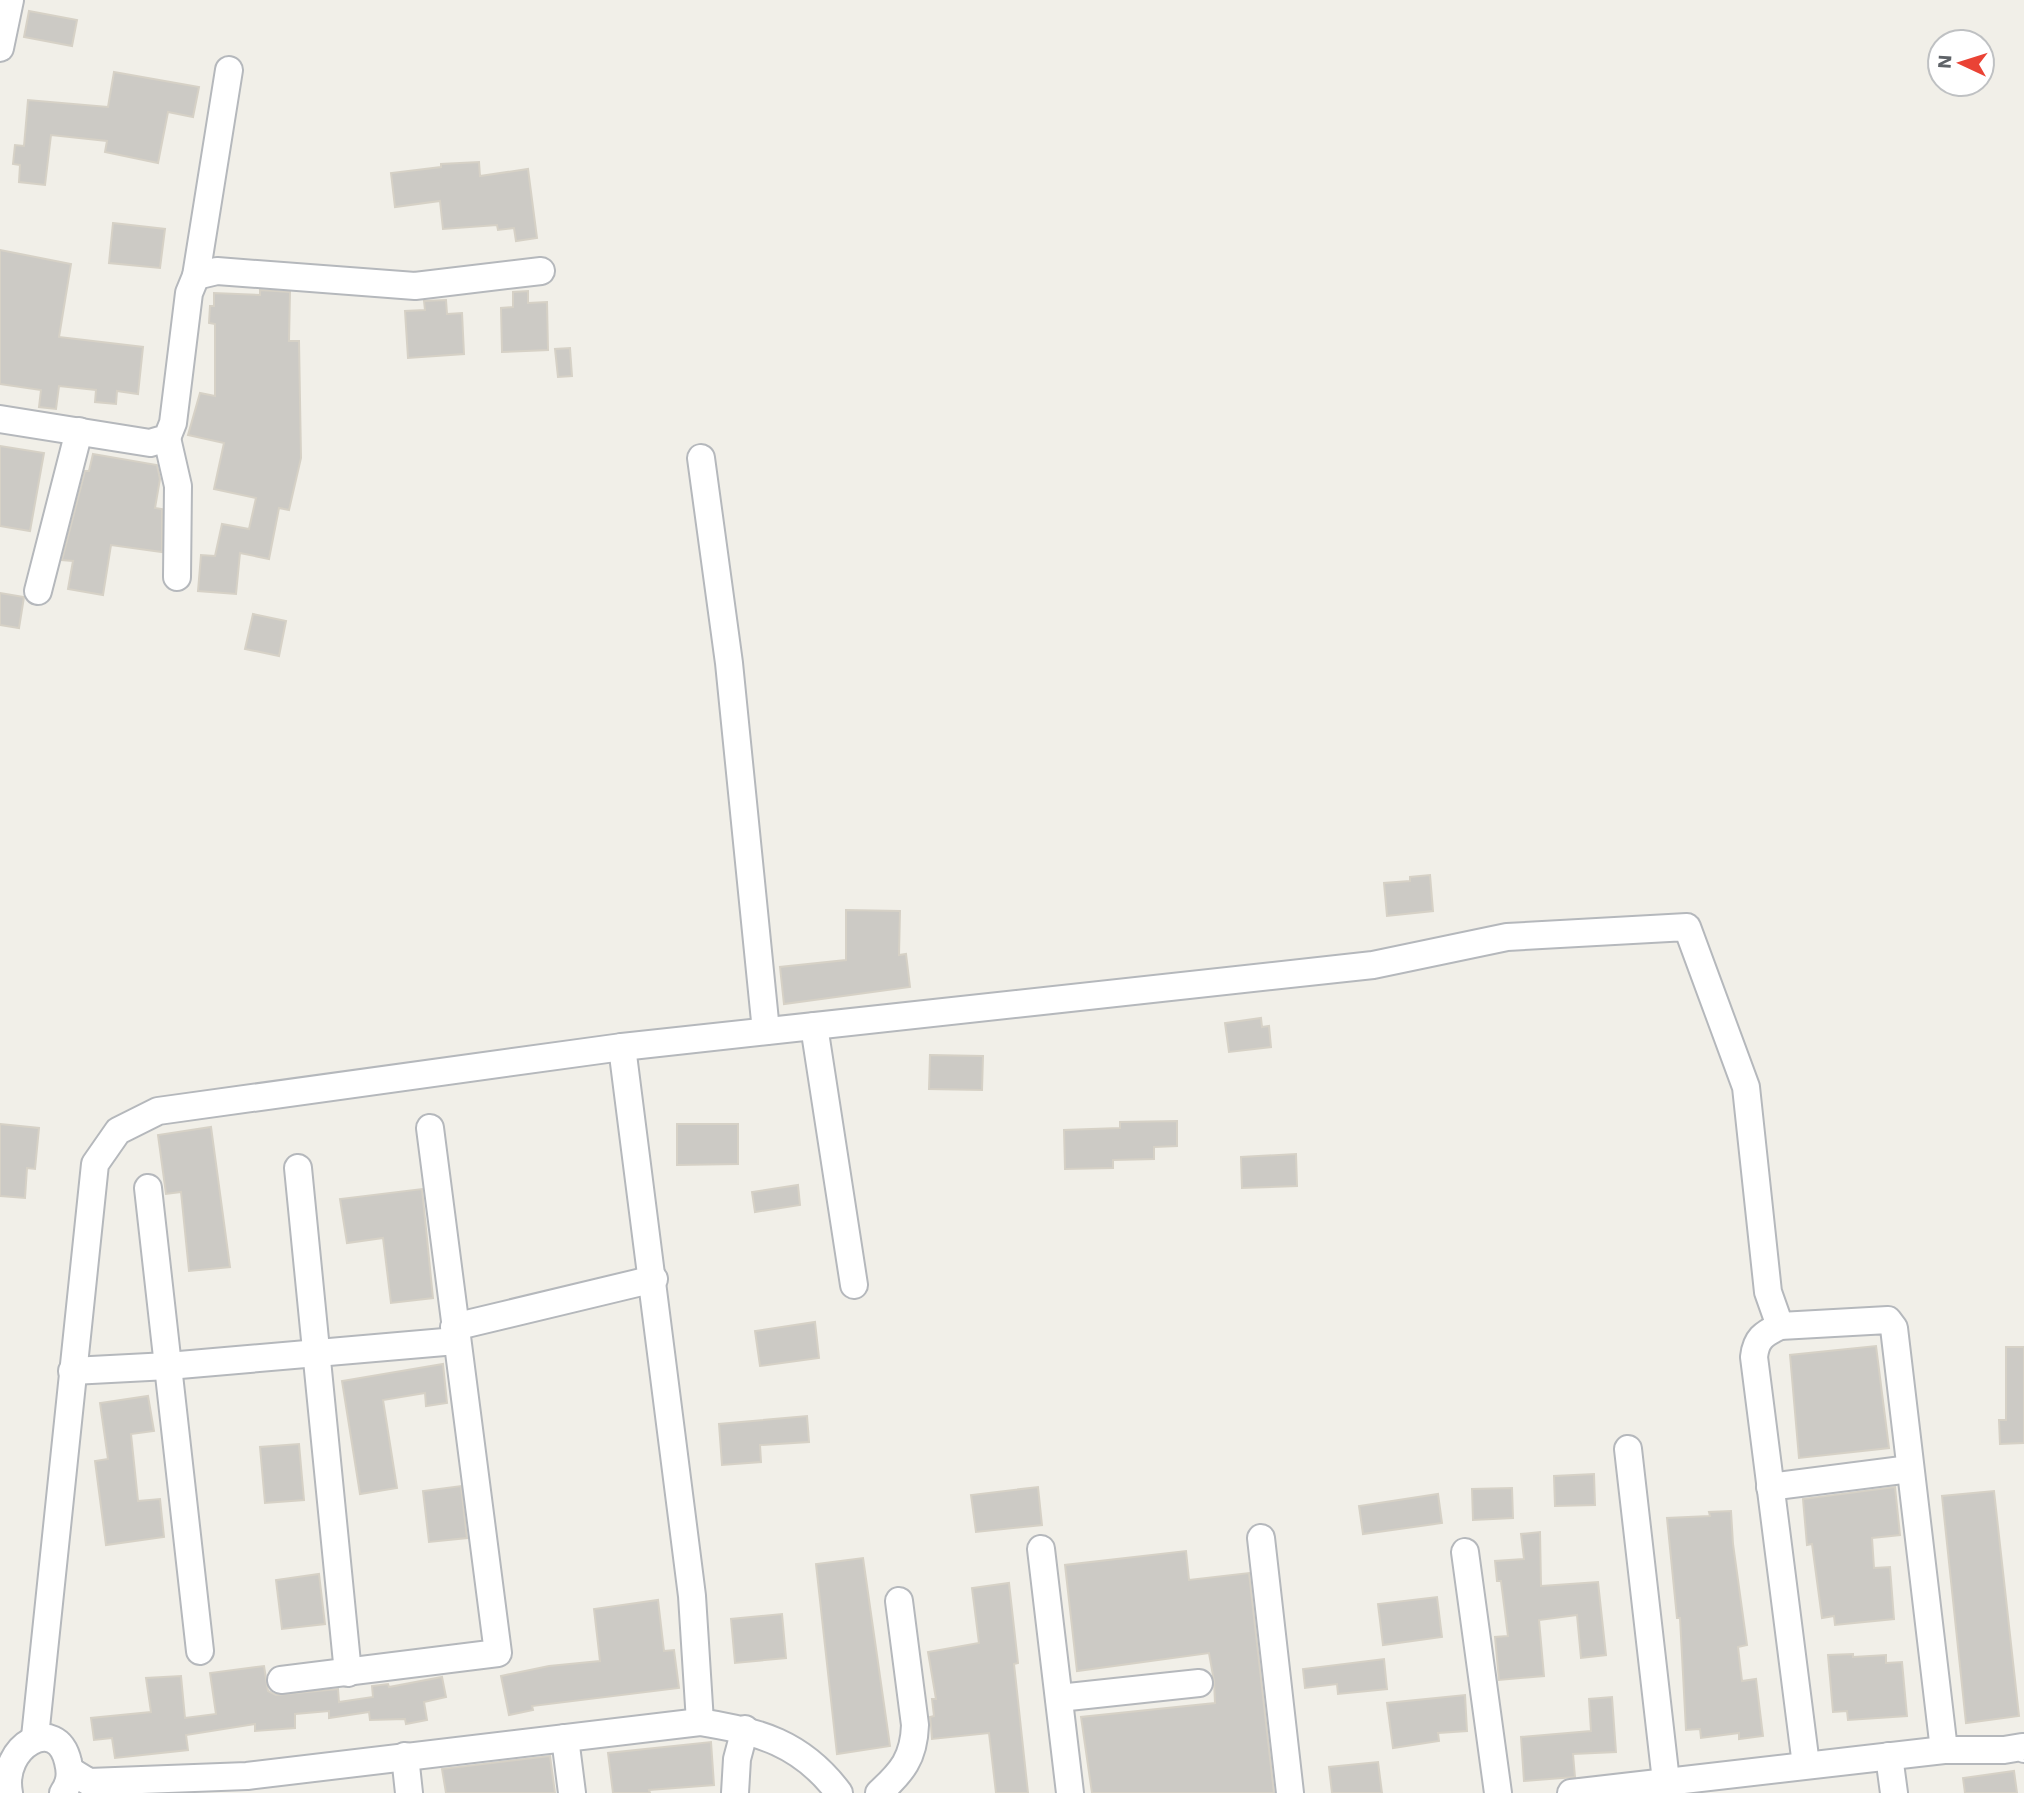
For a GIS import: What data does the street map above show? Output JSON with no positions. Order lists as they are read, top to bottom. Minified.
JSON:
{"north":"left"}
